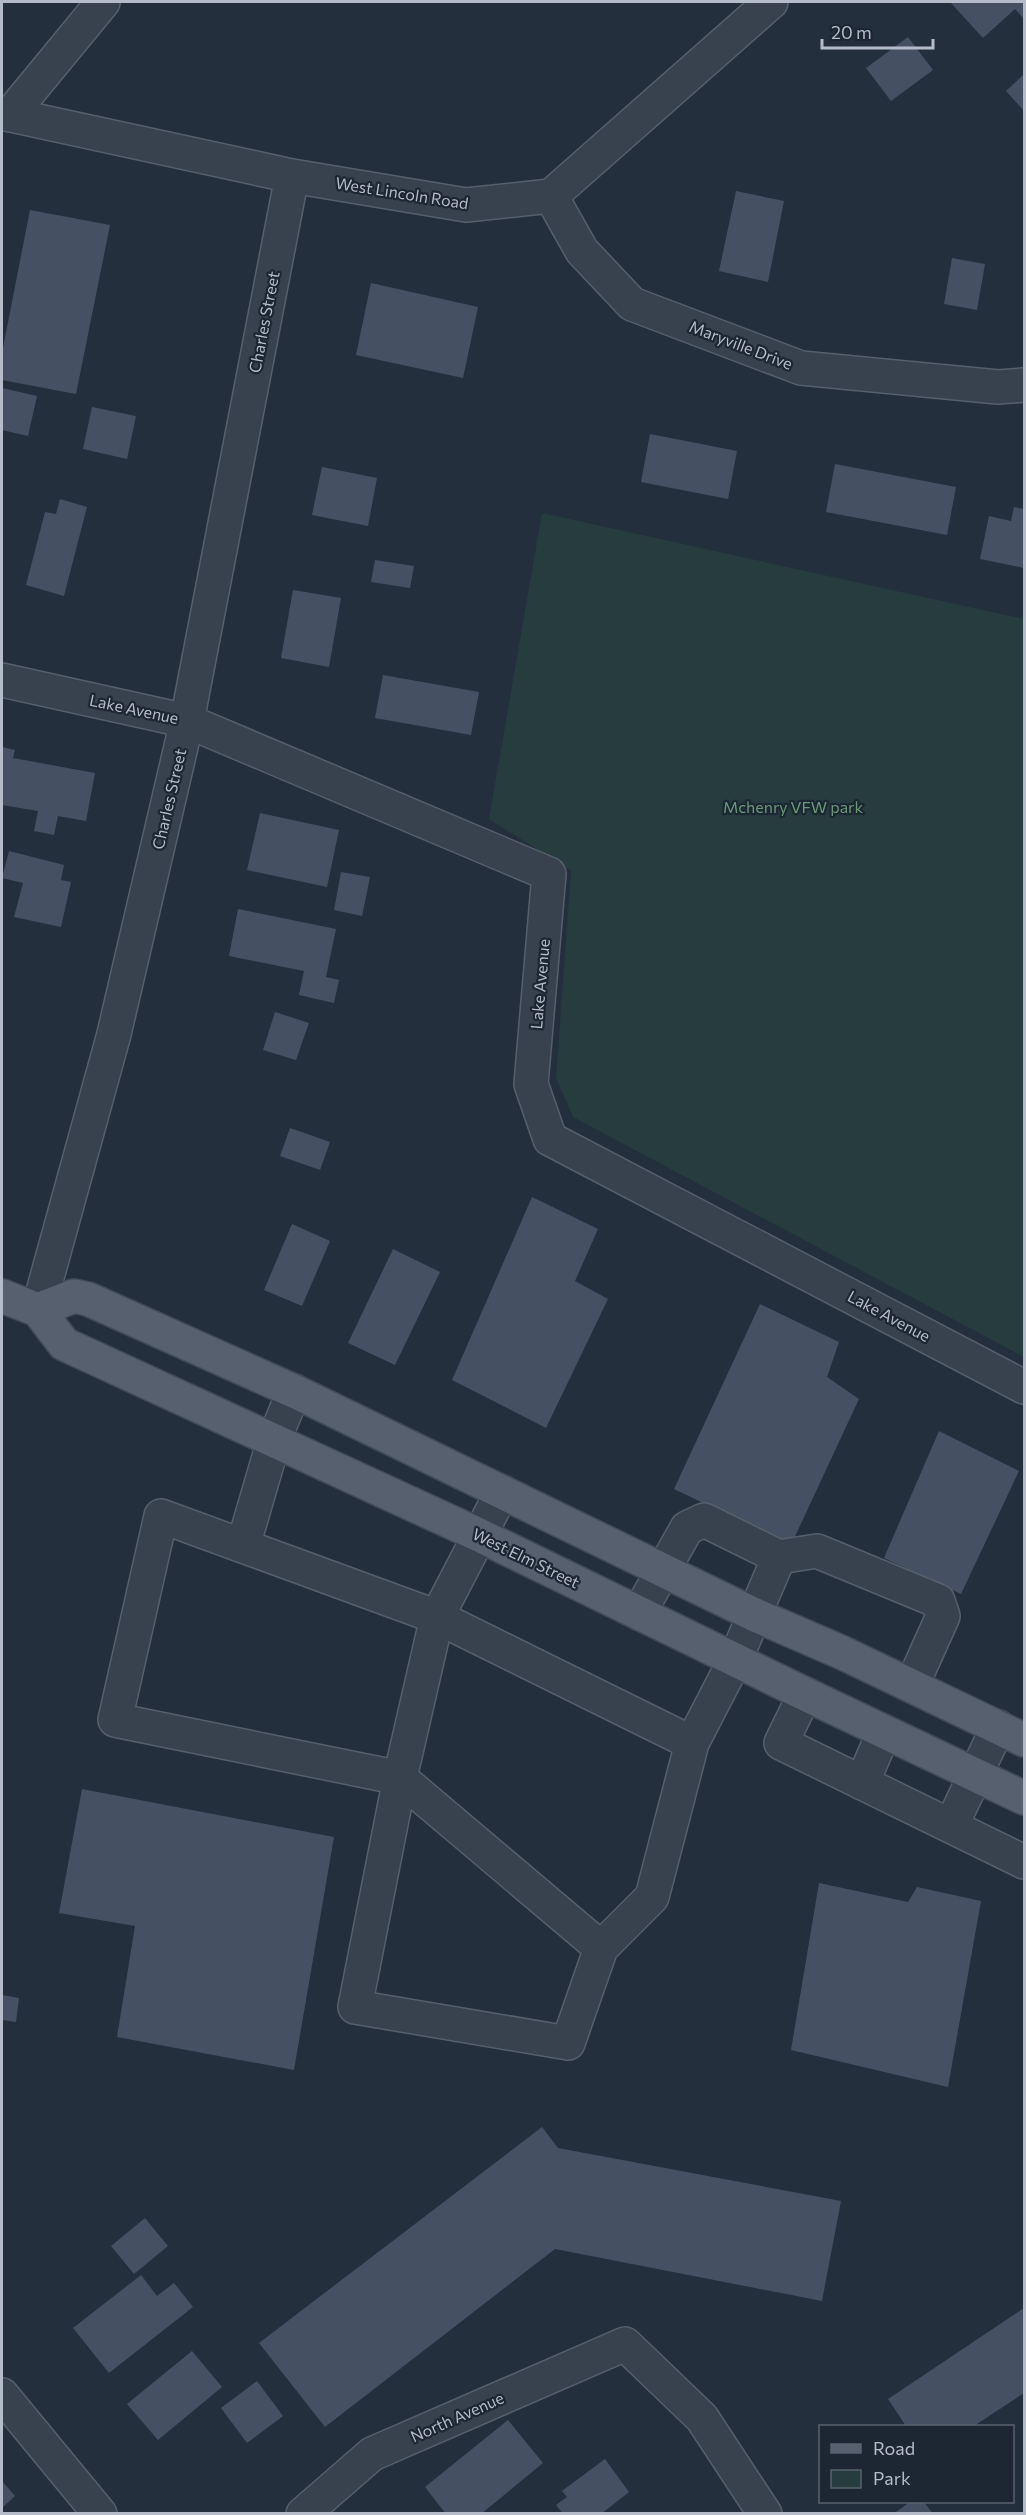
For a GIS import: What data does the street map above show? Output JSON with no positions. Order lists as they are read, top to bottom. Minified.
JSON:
{"streets":{"main road":["West Elm Street"],"street":["West Lincoln Road","Charles Street","Maryville Drive","Lake Avenue","North Avenue"]},"crossings":[["West Lincoln Road","Charles Street"],["West Lincoln Road","Maryville Drive"],["Charles Street","Lake Avenue"],["Charles Street","West Elm Street"]],"parks":["Mchenry VFW park"],"legend":["Road","Park"],"scale_bar":"20 m"}
